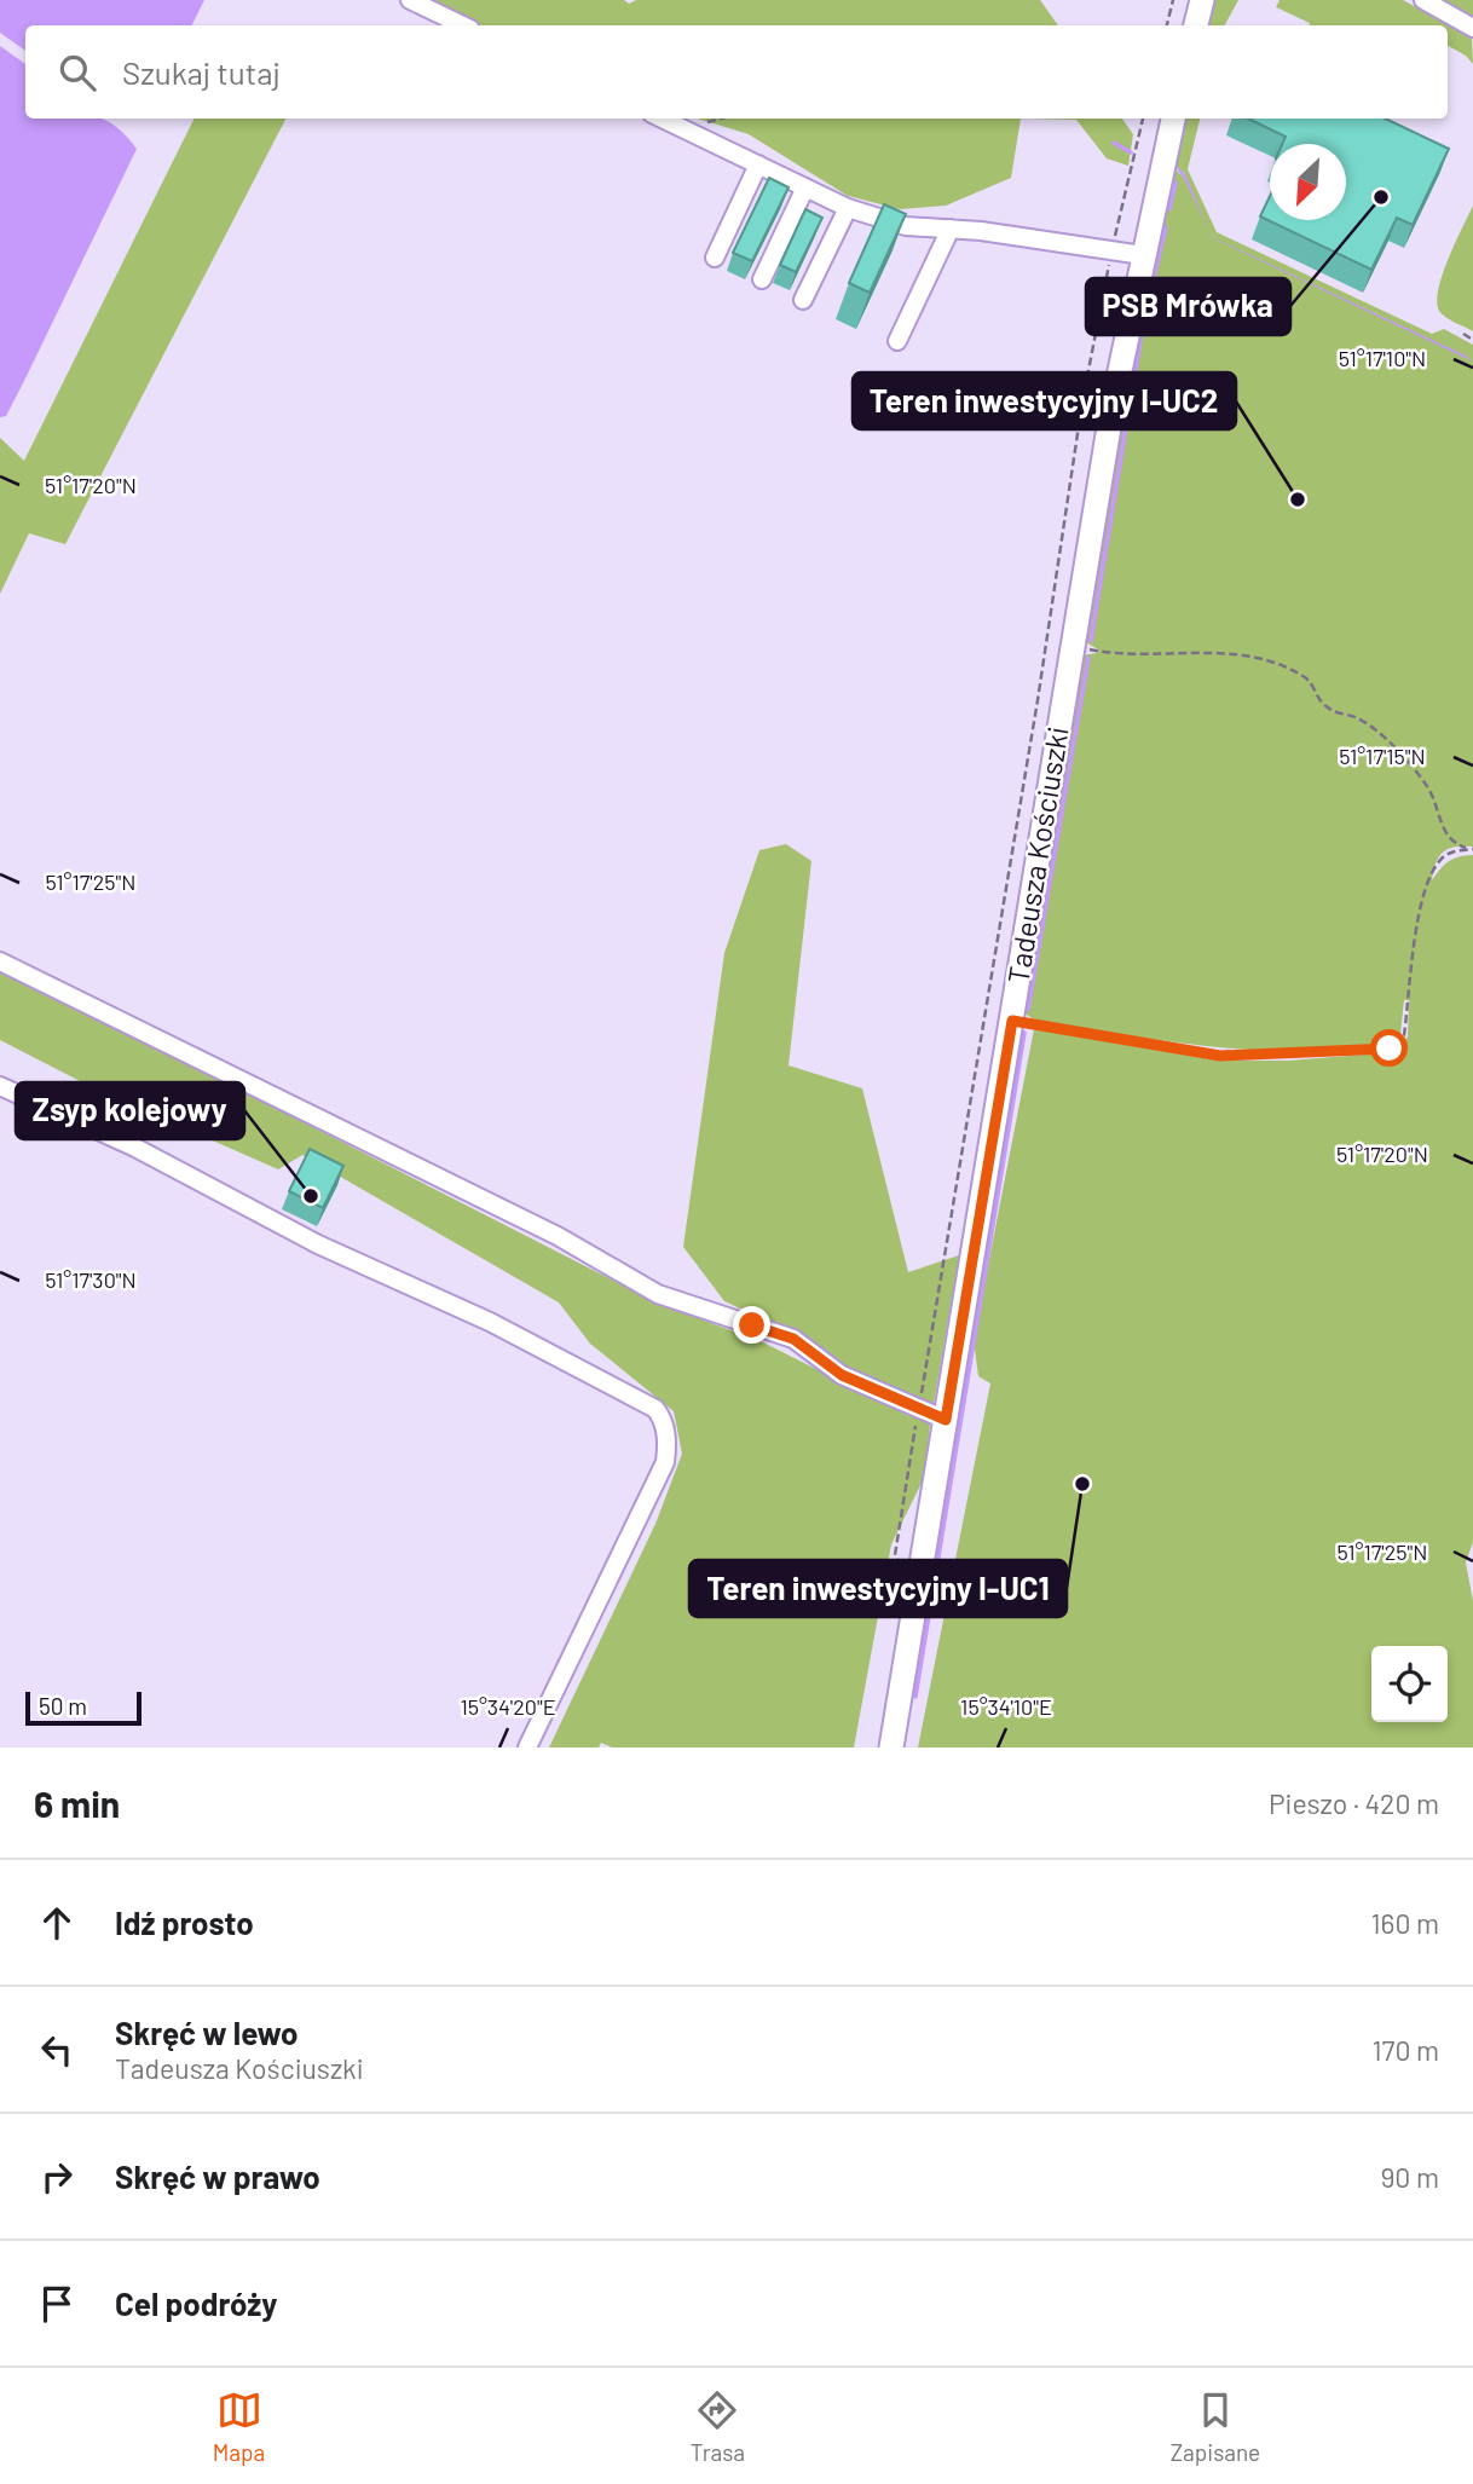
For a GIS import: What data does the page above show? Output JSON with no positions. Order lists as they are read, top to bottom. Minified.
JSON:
{"streets":{"main road":["Tadeusza Kościuszki"]},"places":["PSB Mrówka","Teren inwestycyjny I-UC2","Zsyp kolejowy","Teren inwestycyjny I-UC1"],"scale_bar":"50 m","north":"bottom left","page":{"search":"Szukaj tutaj","scale":"50 m","heading":["6 min","Pieszo · 420 m"],"list":[["Idź prosto","160 m"],["Skręć w lewo","Tadeusza Kościuszki","170 m"],["Skręć w prawo","90 m"],"Cel podróży"],"nav":["Mapa","Trasa","Zapisane"]},"coordinates":["51°17'10\"N","51°17'20\"N","51°17'15\"N","51°17'25\"N","51°17'30\"N","15°34'20\"E","15°34'10\"E"]}
